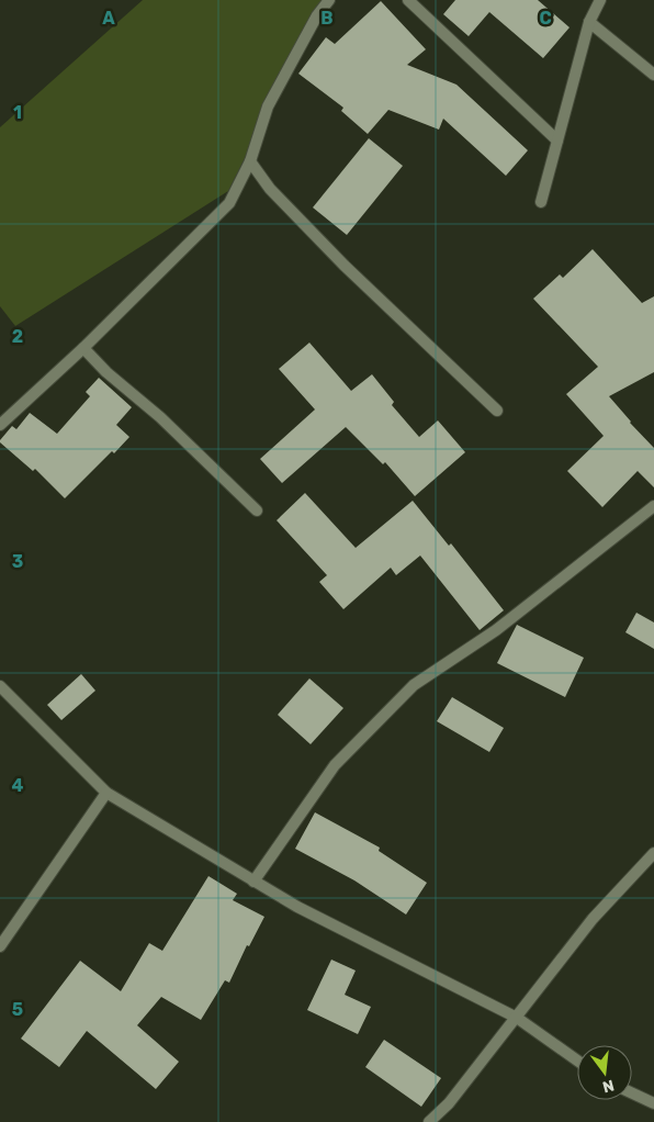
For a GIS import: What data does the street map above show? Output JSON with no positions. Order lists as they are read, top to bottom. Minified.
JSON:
{"north":"bottom","grid":{"columns":["A","B","C"],"rows":["1","2","3","4","5"]}}
